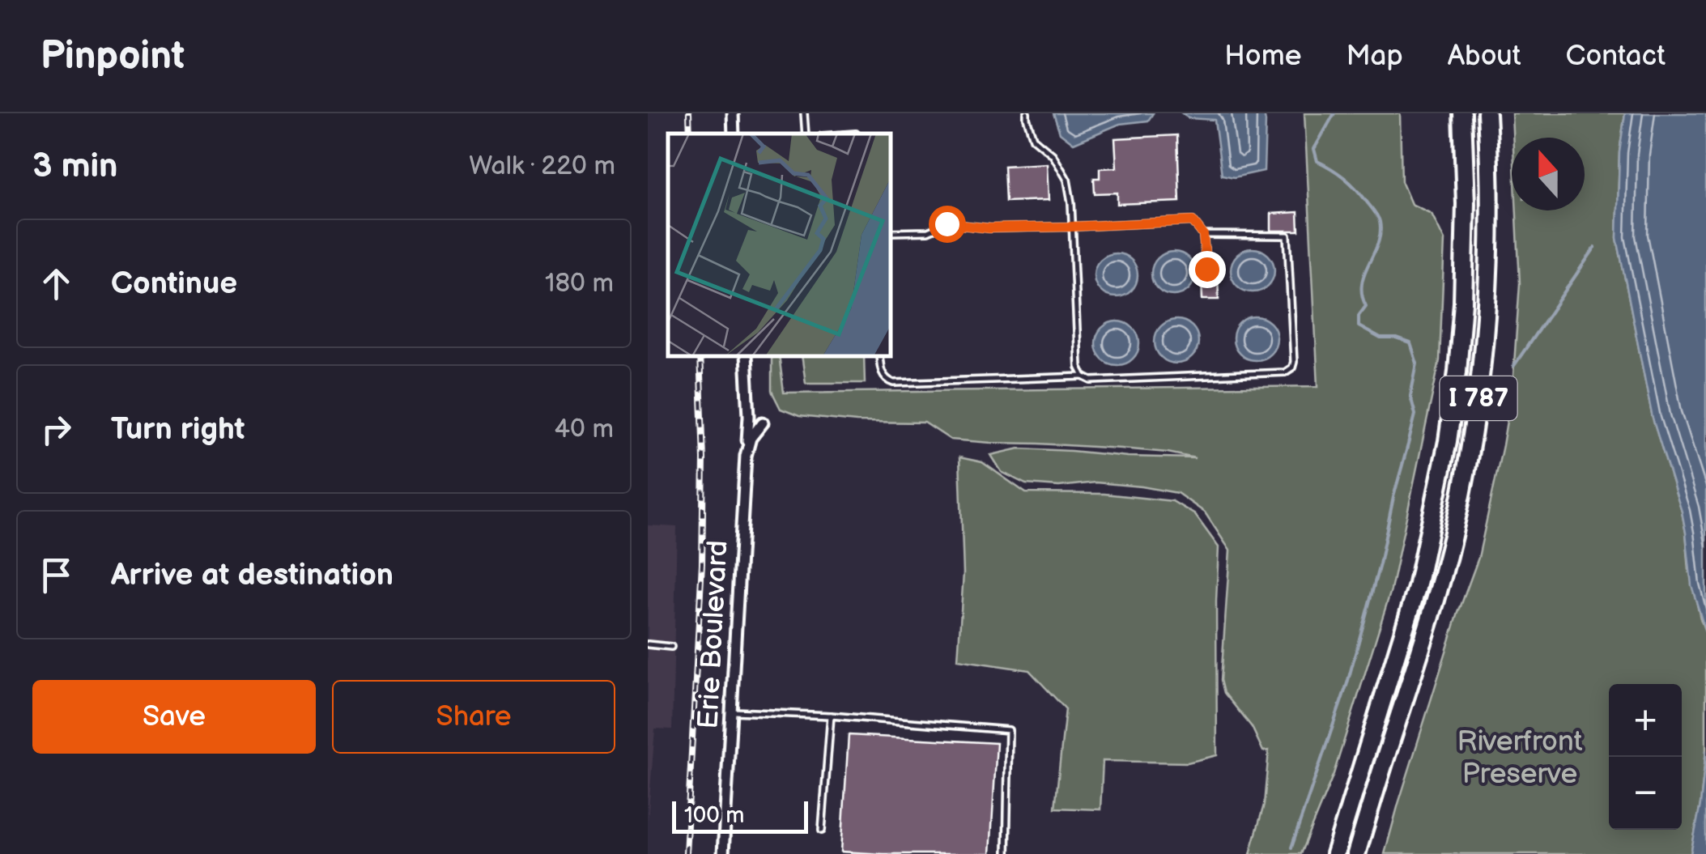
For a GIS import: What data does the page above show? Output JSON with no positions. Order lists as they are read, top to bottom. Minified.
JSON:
{"streets":{"highway":["I 787"],"street":["Erie Boulevard"]},"parks":["Riverfront Preserve"],"scale_bar":"100 m","north":"top","page":{"header":"Pinpoint","nav":["Home","Map","About","Contact"],"heading":["3 min","Walk · 220 m"],"list":[["Continue","180 m"],["Turn right","40 m"],"Arrive at destination"],"buttons":["Save","Share"],"map_buttons":["+","−"],"scale":"100 m"}}
